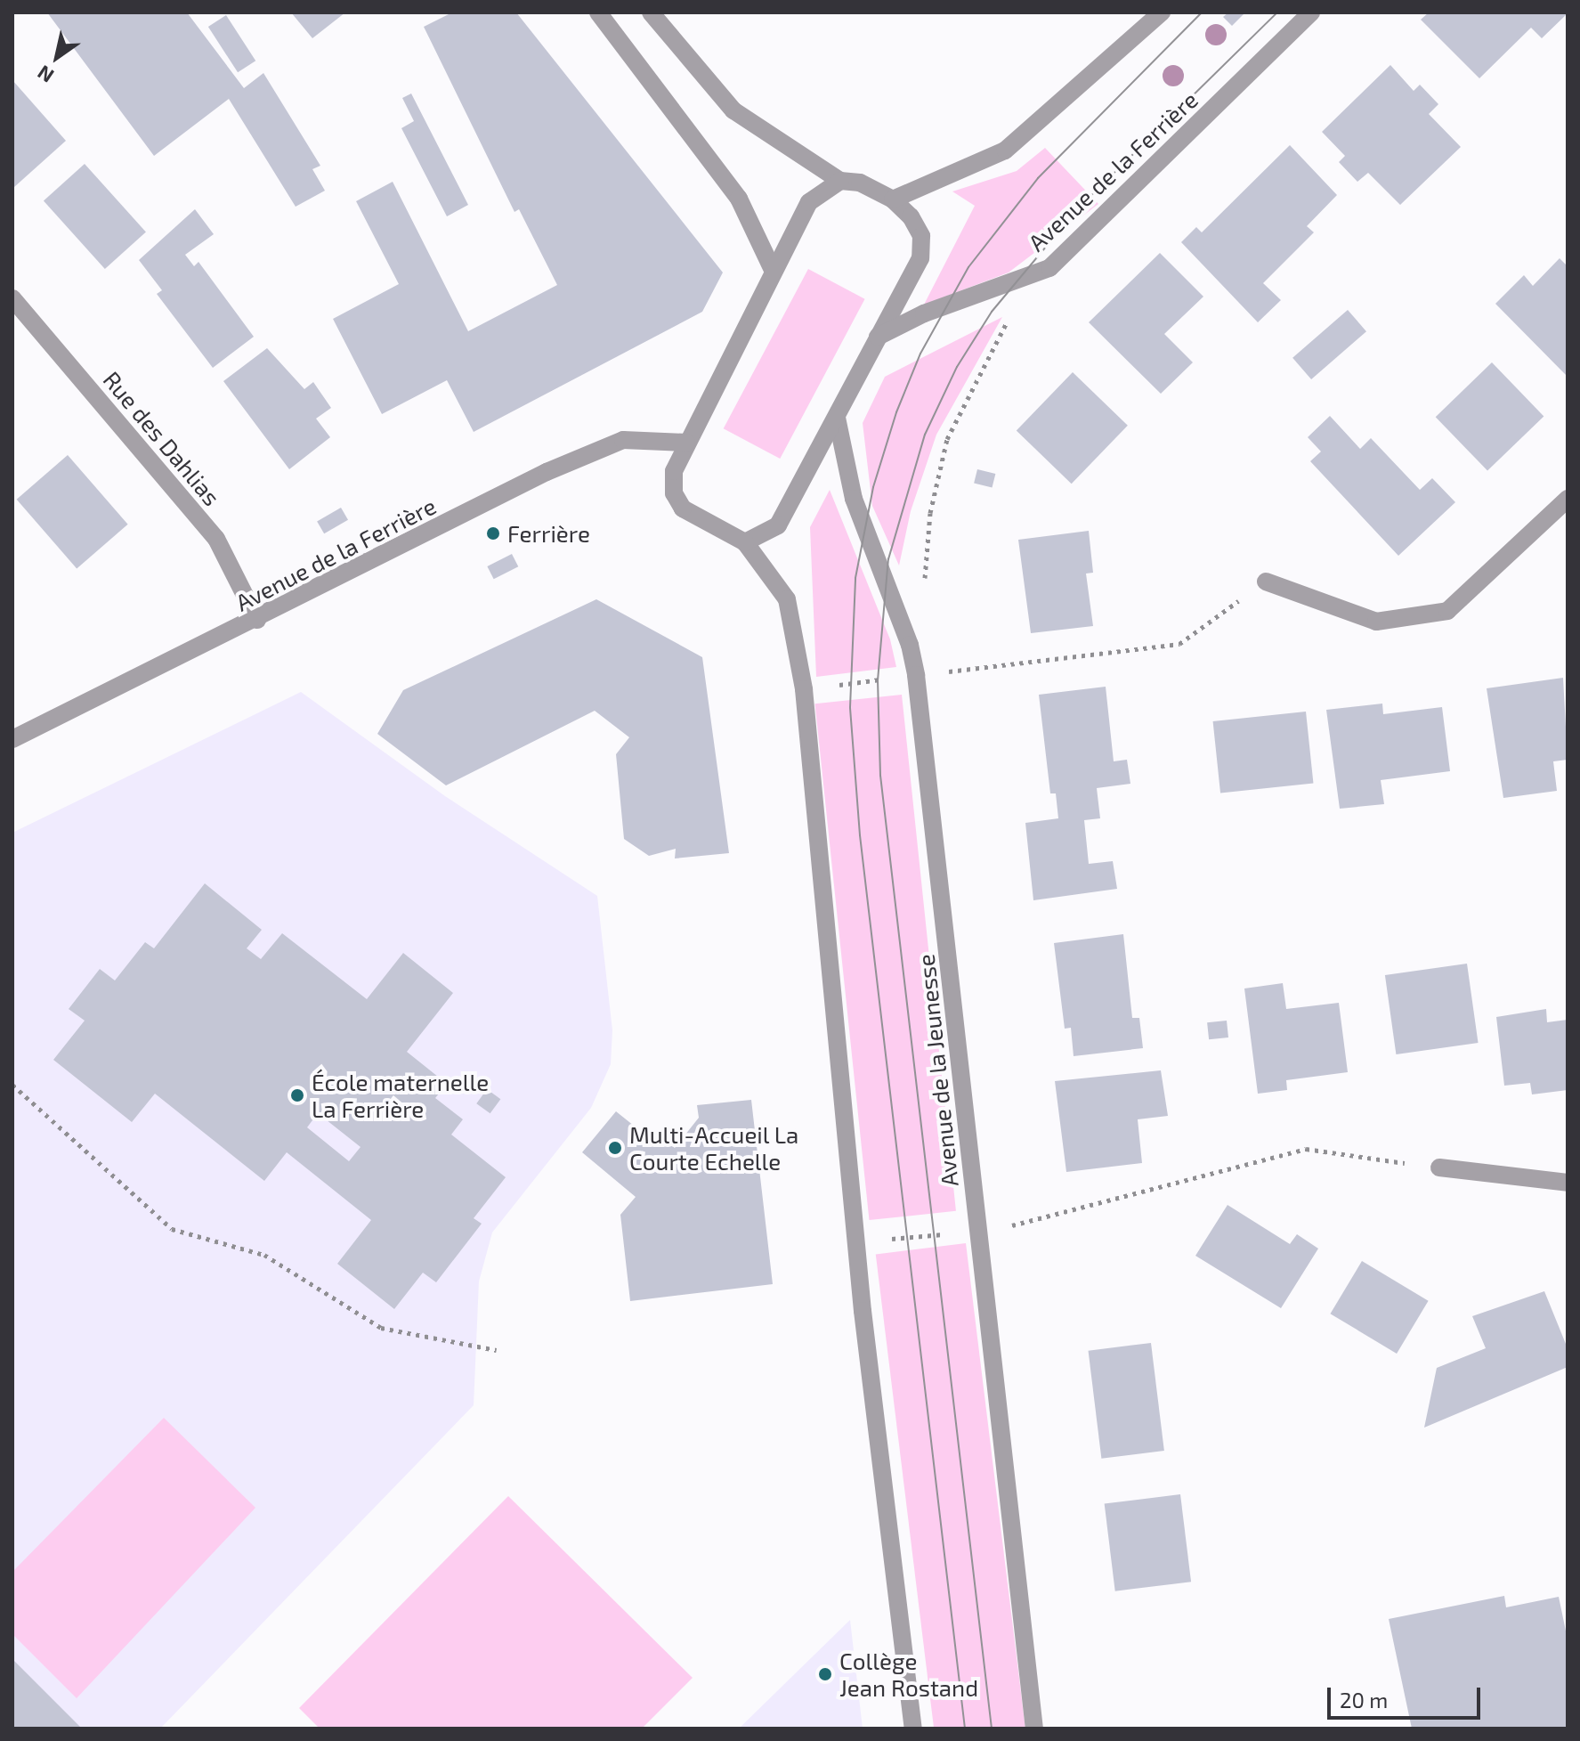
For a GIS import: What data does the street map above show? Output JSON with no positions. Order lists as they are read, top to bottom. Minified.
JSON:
{"streets":{"street":["Avenue de la Ferrière","Rue des Dahlias","Avenue de la Jeunesse"]},"crossings":[["Avenue de la Ferrière","Rue des Dahlias"]],"places":["Ferrière","École maternelle La Ferrière","Multi-Accueil La Courte Echelle","Collège Jean Rostand"],"scale_bar":"20 m","north":"bottom left"}
